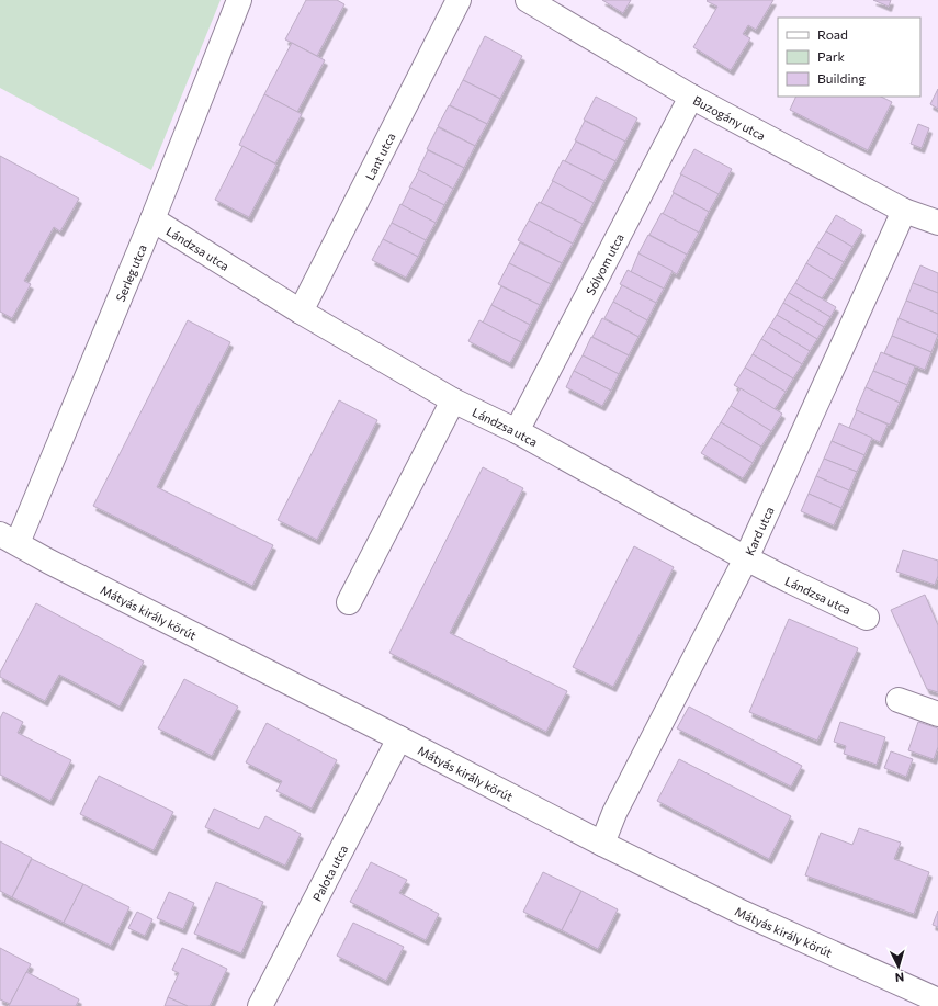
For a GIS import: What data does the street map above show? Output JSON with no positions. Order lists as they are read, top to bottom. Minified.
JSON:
{"streets":{"street":["Buzogány utca","Lant utca","Lándzsa utca","Sólyom utca","Serleg utca","Kard utca","Mátyás király körút","Palota utca"]},"crossings":[["Buzogány utca","Sólyom utca"],["Buzogány utca","Kard utca"],["Lant utca","Lándzsa utca"],["Lándzsa utca","Sólyom utca"],["Lándzsa utca","Serleg utca"],["Lándzsa utca","Kard utca"],["Serleg utca","Mátyás király körút"],["Kard utca","Mátyás király körút"],["Mátyás király körút","Palota utca"]],"legend":["Road","Park","Building"],"north":"bottom"}
